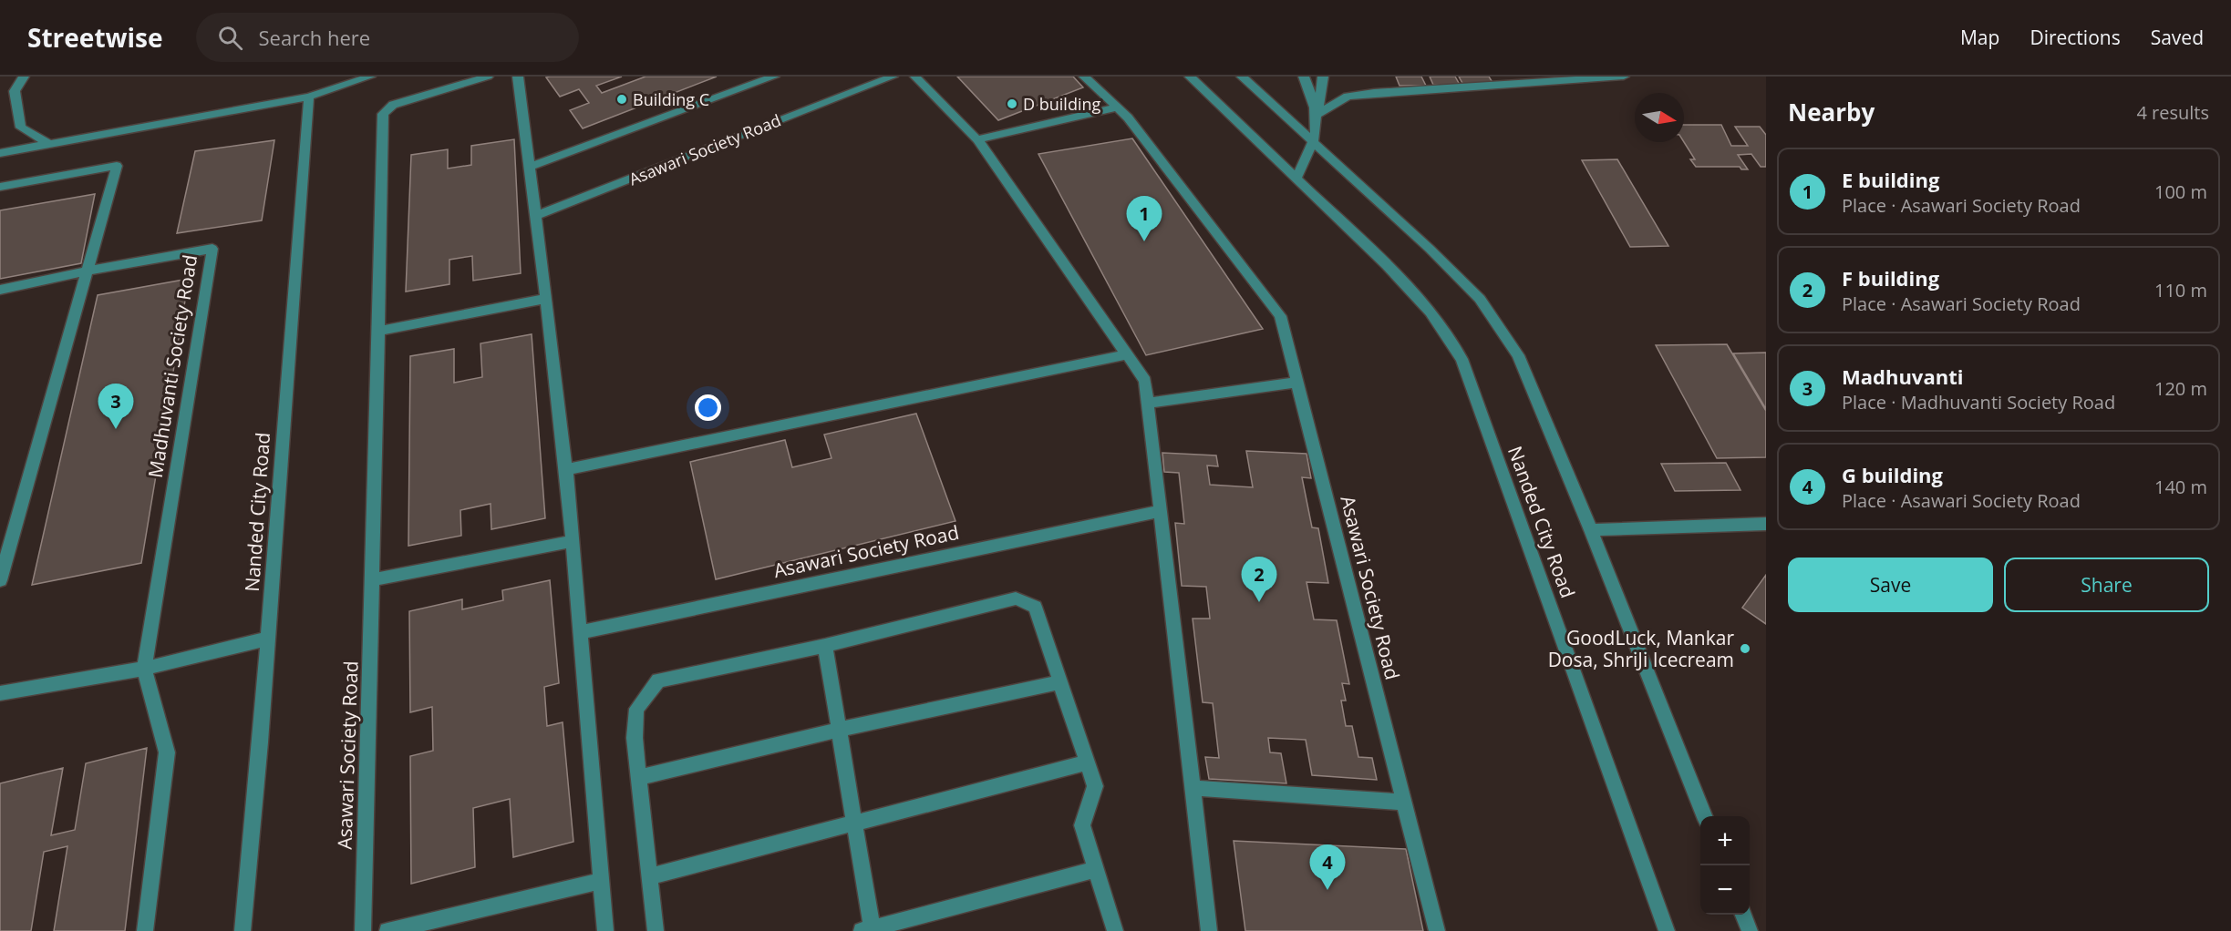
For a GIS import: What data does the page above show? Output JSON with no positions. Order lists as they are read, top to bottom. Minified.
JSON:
{"streets":{"street":["Asawari Society Road","Madhuvanti Society Road","Nanded City Road"]},"places":["Building C","D building","GoodLuck, Mankar Dosa, ShriJi Icecream"],"north":"right","page":{"header":"Streetwise","search":"Search here","nav":["Map","Directions","Saved"],"heading":["Nearby","4 results"],"list":[{"mark":"1","name":"E building","note":"Place · Asawari Society Road","value":"100 m"},{"mark":"2","name":"F building","note":"Place · Asawari Society Road","value":"110 m"},{"mark":"3","name":"Madhuvanti","note":"Place · Madhuvanti Society Road","value":"120 m"},{"mark":"4","name":"G building","note":"Place · Asawari Society Road","value":"140 m"}],"pins":["1","3","2","4"],"buttons":["Save","Share"],"map_buttons":["+","−"]}}
